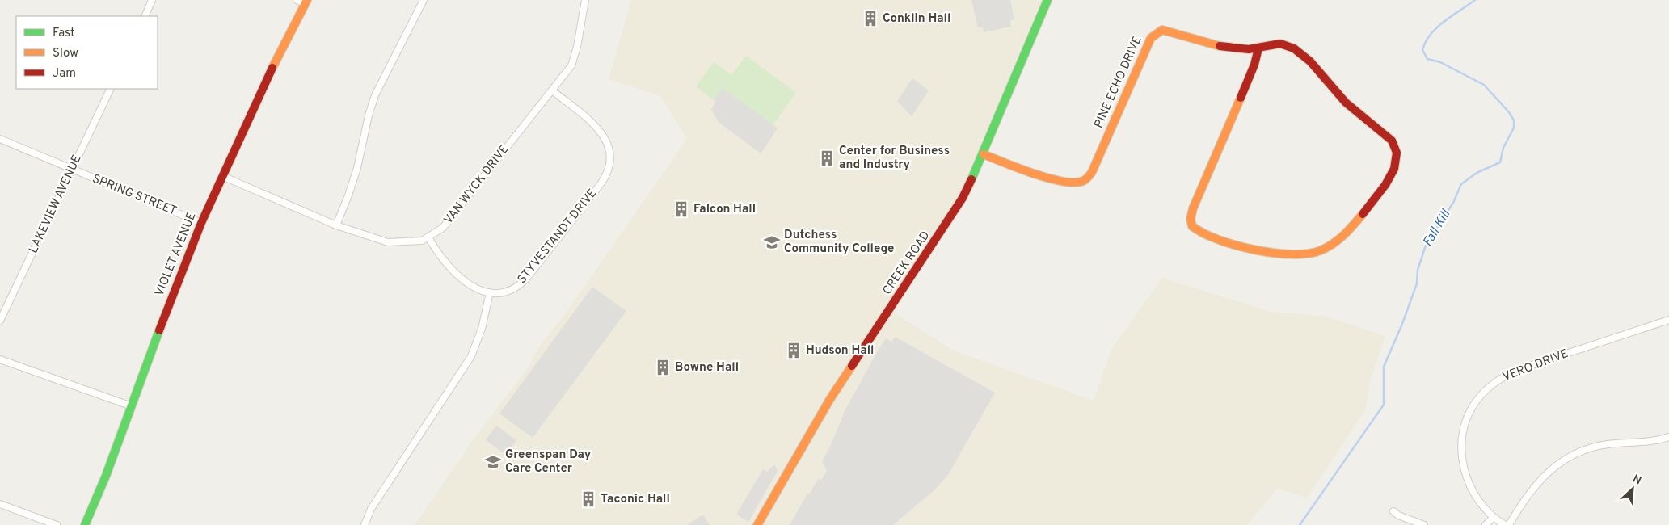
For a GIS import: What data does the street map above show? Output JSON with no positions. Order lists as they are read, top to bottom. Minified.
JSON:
{"streets":{"street":["PINE ECHO DRIVE","VAN WYCK DRIVE","SPRING STREET","LAKEVIEW AVENUE","STYVESTANDT DRIVE","VIOLET AVENUE","CREEK ROAD","VERO DRIVE"]},"crossings":[["PINE ECHO DRIVE","CREEK ROAD"],["VAN WYCK DRIVE","STYVESTANDT DRIVE"],["VAN WYCK DRIVE","VIOLET AVENUE"],["SPRING STREET","LAKEVIEW AVENUE"],["SPRING STREET","VIOLET AVENUE"]],"water":["Fall Kill"],"places":{"building":["Conklin Hall","Center for Business and Industry","Falcon Hall","Hudson Hall","Bowne Hall","Taconic Hall"],"school or university":["Dutchess Community College","Greenspan Day Care Center"]},"legend":["Fast","Slow","Jam"],"north":"top right"}
